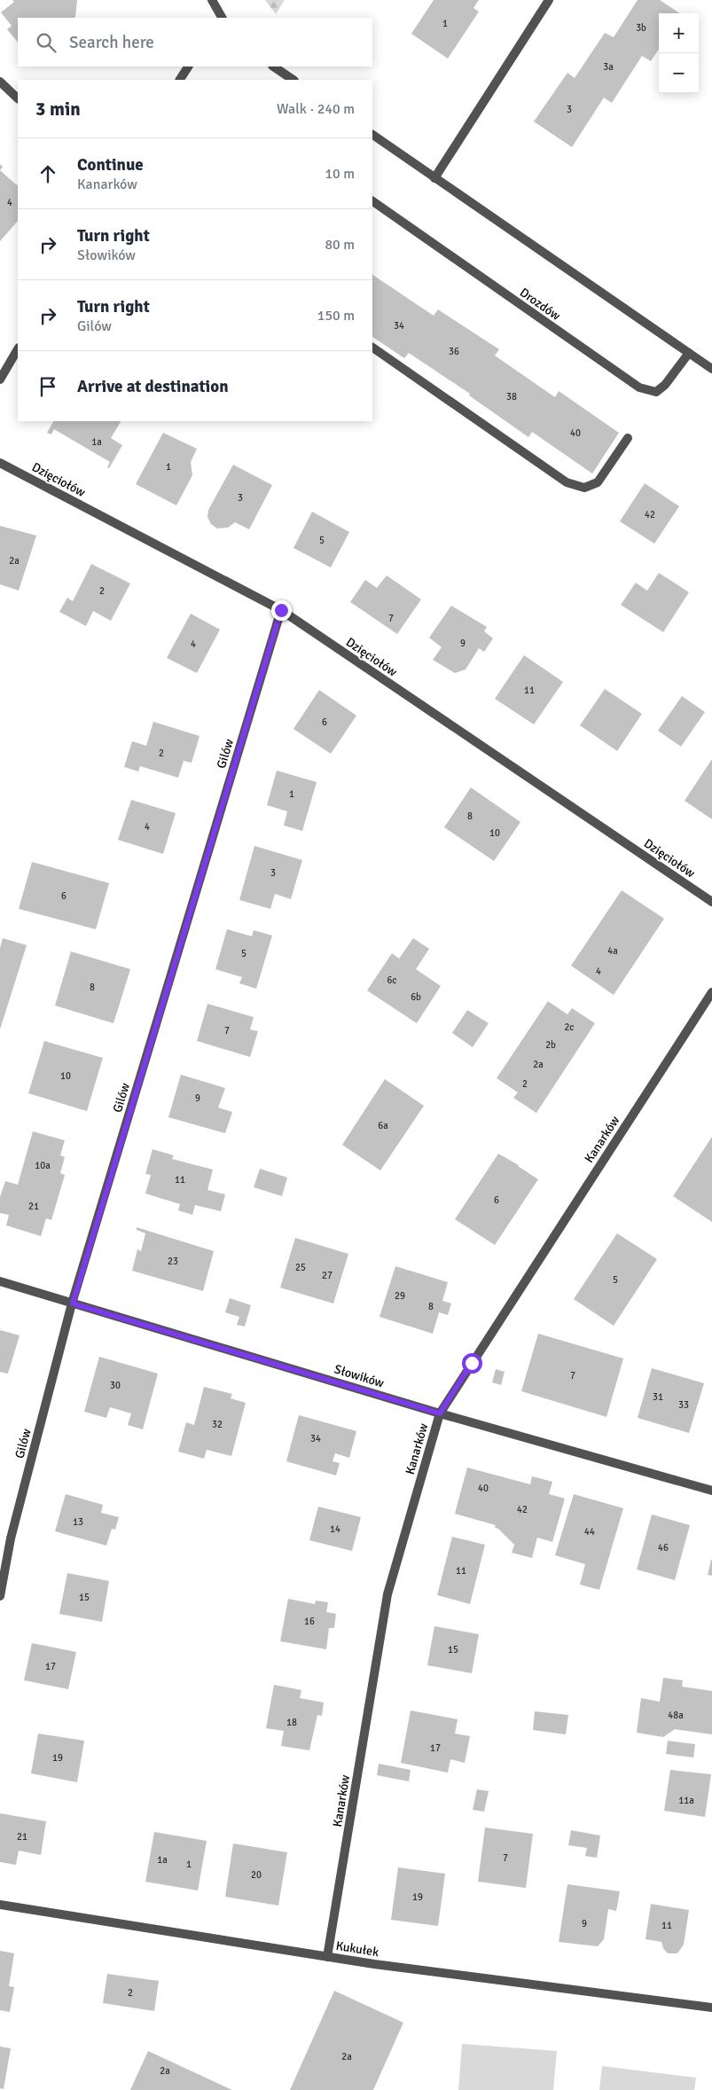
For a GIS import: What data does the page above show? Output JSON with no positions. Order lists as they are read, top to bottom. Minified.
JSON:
{"streets":{"street":["Drozdów","Dzięciołów","Gilów","Kanarków","Słowików","Kukułek"]},"crossings":[["Dzięciołów","Gilów"],["Gilów","Słowików"],["Kanarków","Słowików"],["Kanarków","Kukułek"]],"house_numbers":["1","3b","3a","3","4","34","36","38","40","1a","1","3","42","5","2a","2","7","9","4","11","6","2","1","8","4","10","3","6","4a","5","4","6c","8","6b","2c","7","2b","2a","10","2","9","6a","10a","11","6","21","23","25","27","5","29","8","7","30","31","33","32","34","40","42","13","14","44","46","11","15","16","15","17","48a","18","17","19","11a","21","7","1a","1","20","19","9","11","2","2a","2a"],"page":{"map_buttons":["+","−"],"search":"Search here","heading":["3 min","Walk · 240 m"],"list":[["Continue","Kanarków","10 m"],["Turn right","Słowików","80 m"],["Turn right","Gilów","150 m"],"Arrive at destination"]}}
